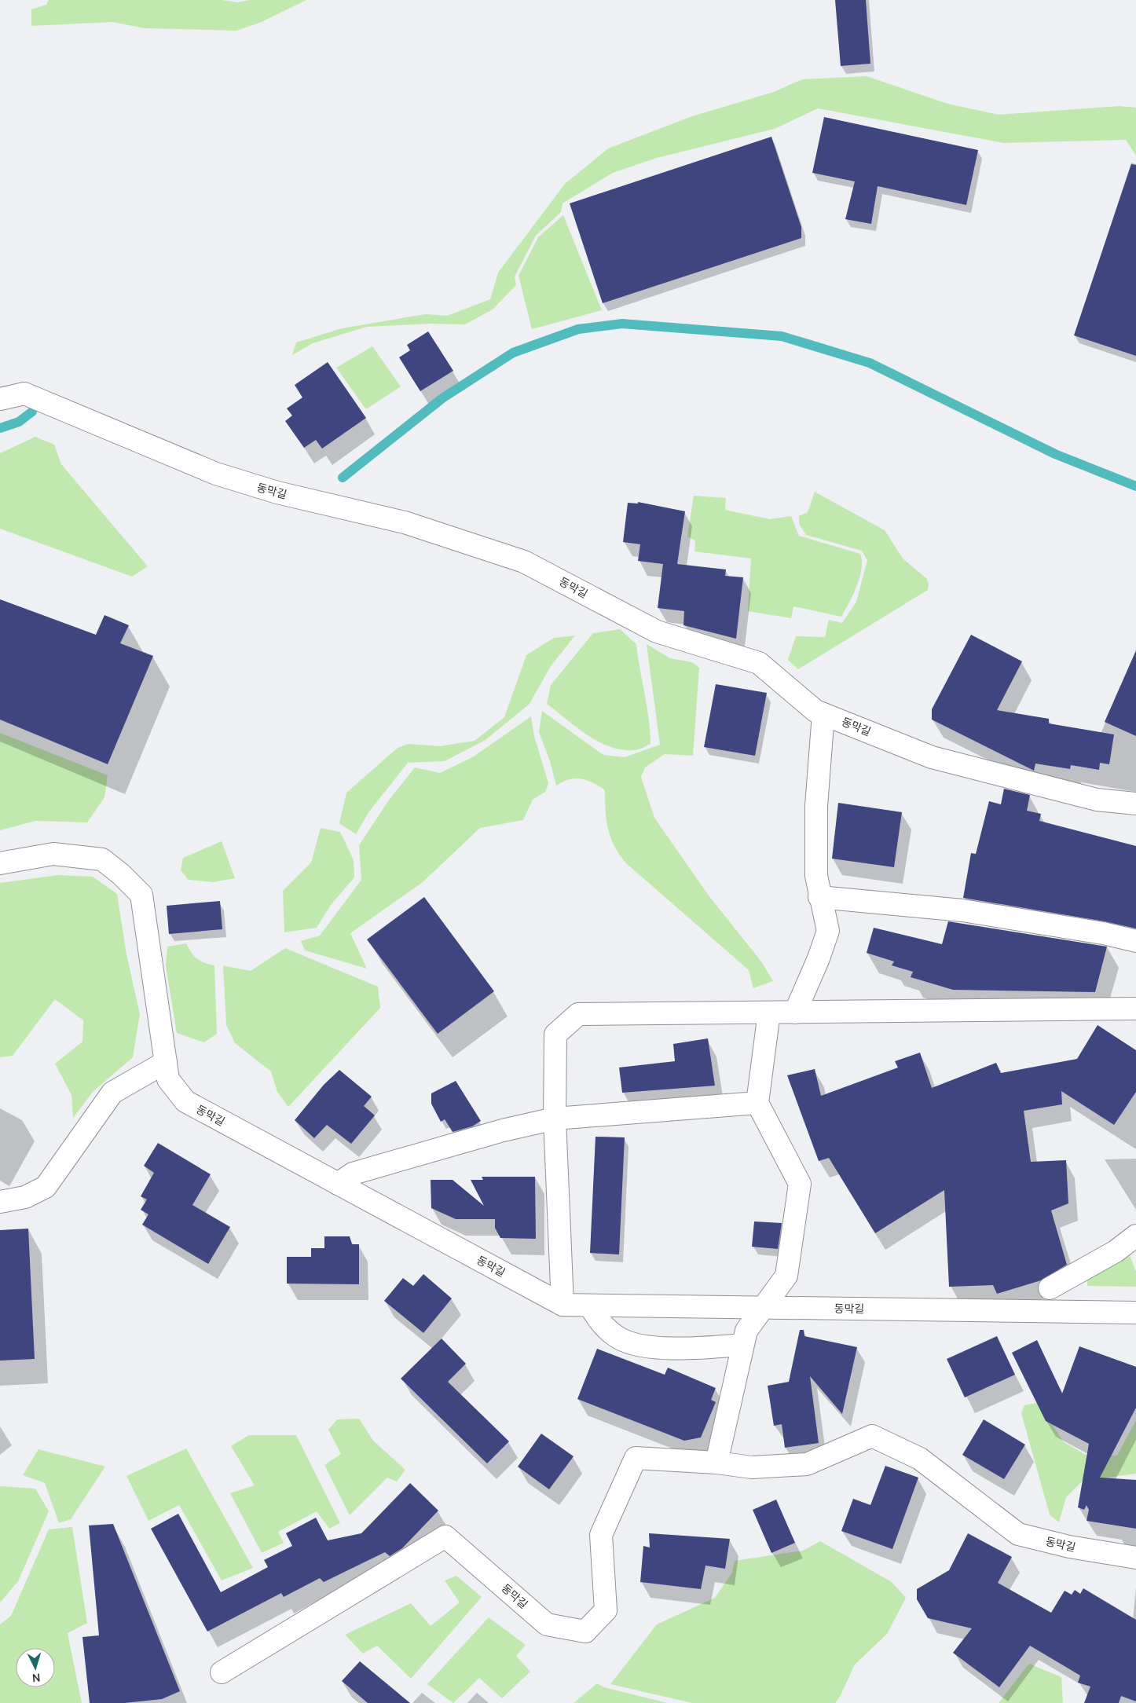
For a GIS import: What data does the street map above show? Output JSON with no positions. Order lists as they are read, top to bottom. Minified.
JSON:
{"streets":{"street":["동막길"]},"north":"bottom"}
